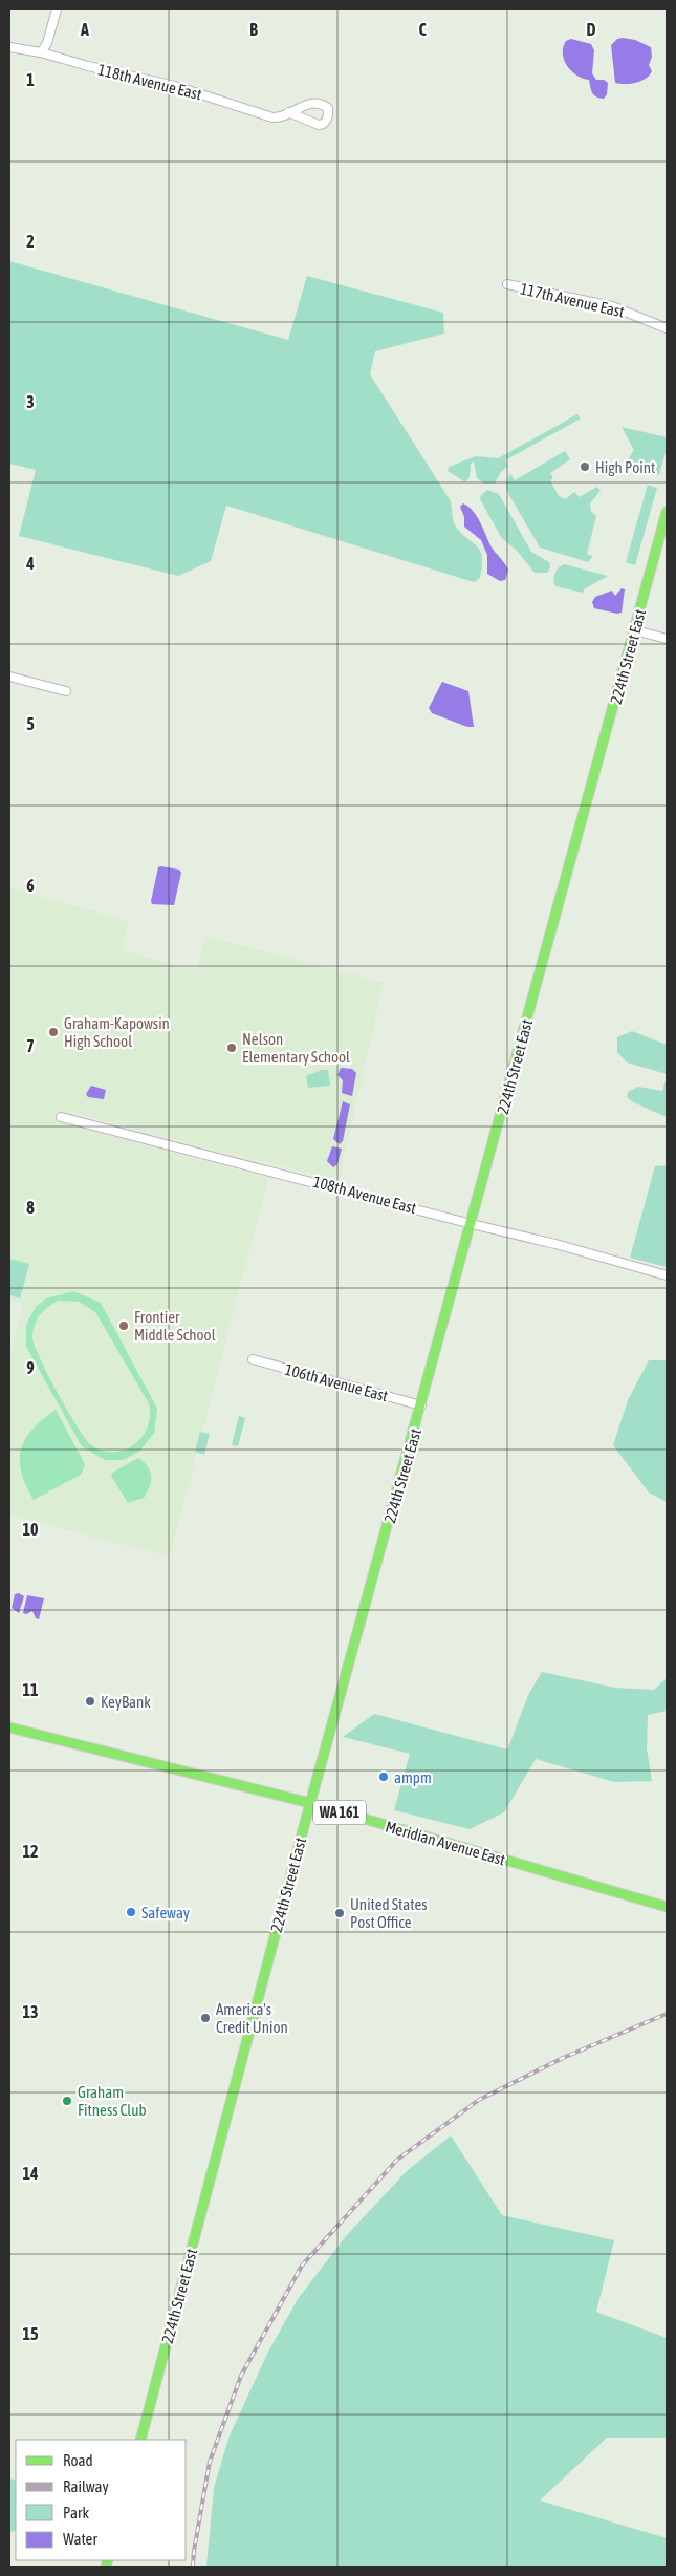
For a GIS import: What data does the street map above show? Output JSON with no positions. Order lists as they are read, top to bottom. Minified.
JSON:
{"streets":{"main road":["224th Street East","WA 161","Meridian Avenue East"],"street":["118th Avenue East","117th Avenue East","108th Avenue East","106th Avenue East"]},"crossings":[["224th Street East","108th Avenue East"],["224th Street East","106th Avenue East"],["224th Street East","Meridian Avenue East"]],"places":["High Point","Graham-Kapowsin High School","Nelson Elementary School","Frontier Middle School","KeyBank","ampm","Safeway","United States Post Office","America's Credit Union","Graham Fitness Club"],"legend":["Road","Railway","Park","Water"],"grid":{"columns":["A","B","C","D"],"rows":["1","2","3","4","5","6","7","8","9","10","11","12","13","14","15"]}}
